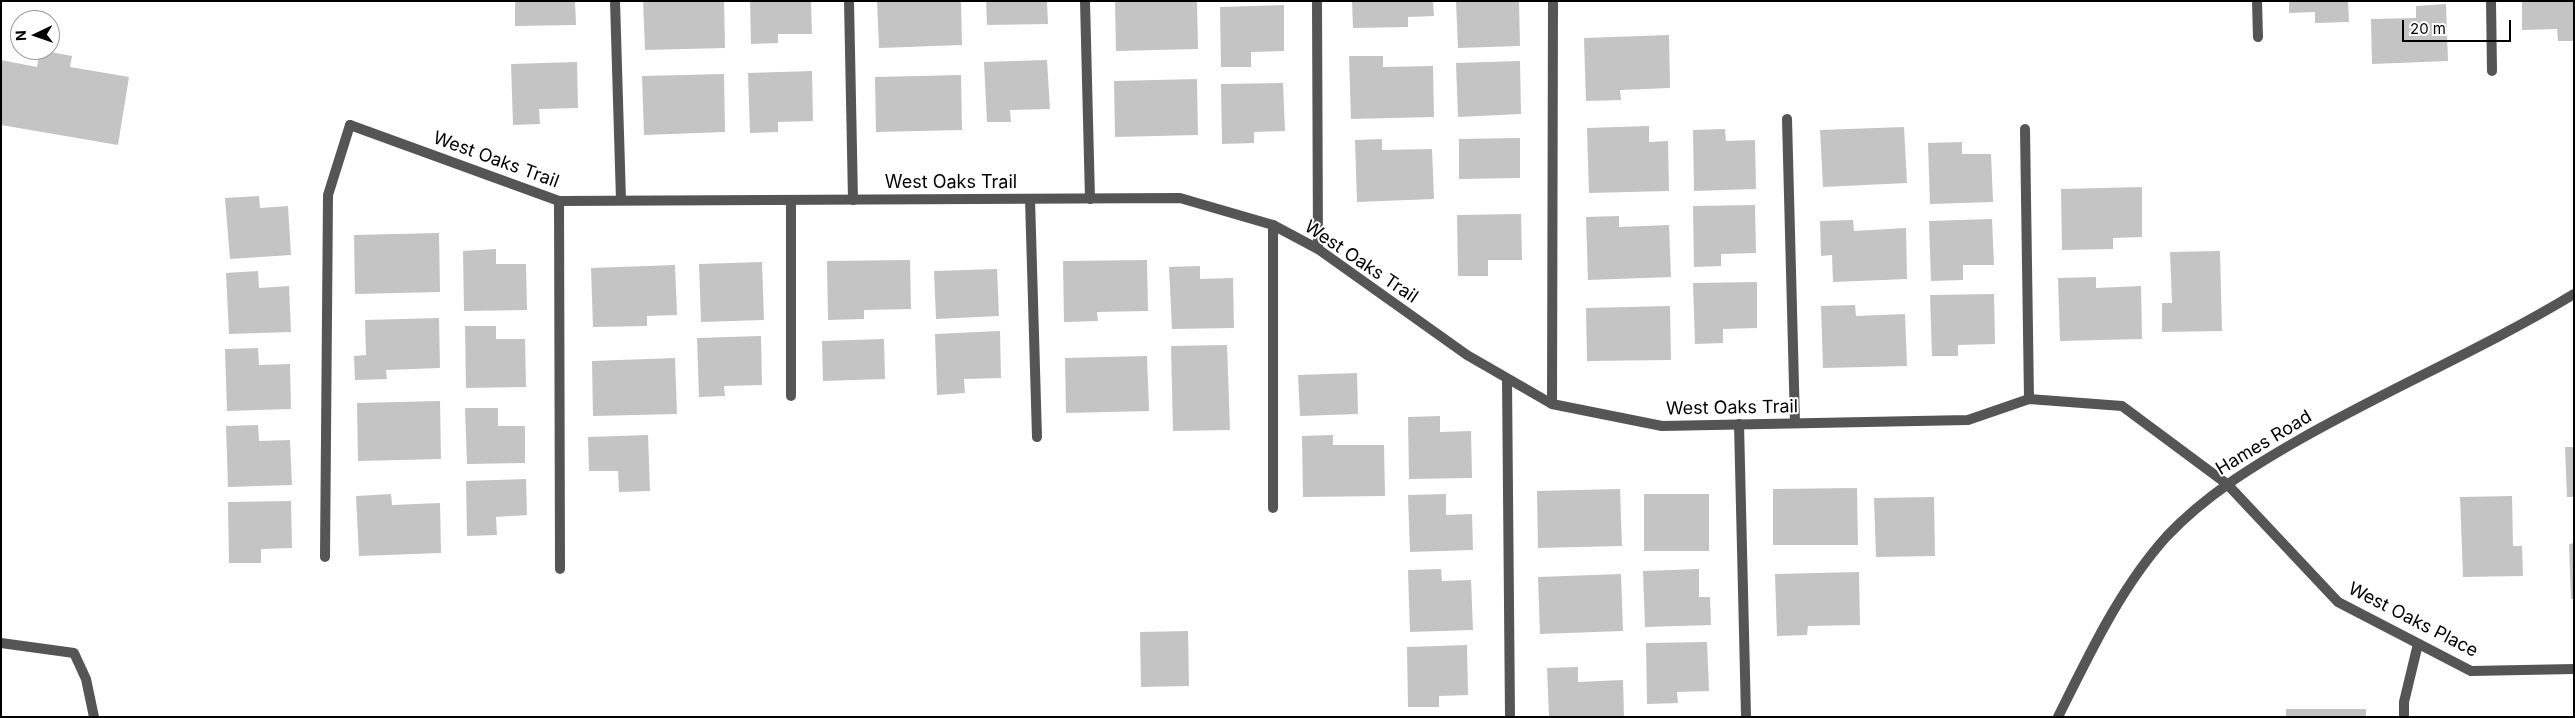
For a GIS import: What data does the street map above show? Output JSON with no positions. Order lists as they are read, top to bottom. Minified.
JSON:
{"streets":{"street":["West Oaks Trail","Hames Road","West Oaks Place"]},"crossings":[["West Oaks Trail","Hames Road"],["West Oaks Trail","West Oaks Place"],["Hames Road","West Oaks Place"]],"scale_bar":"20 m","north":"left"}
